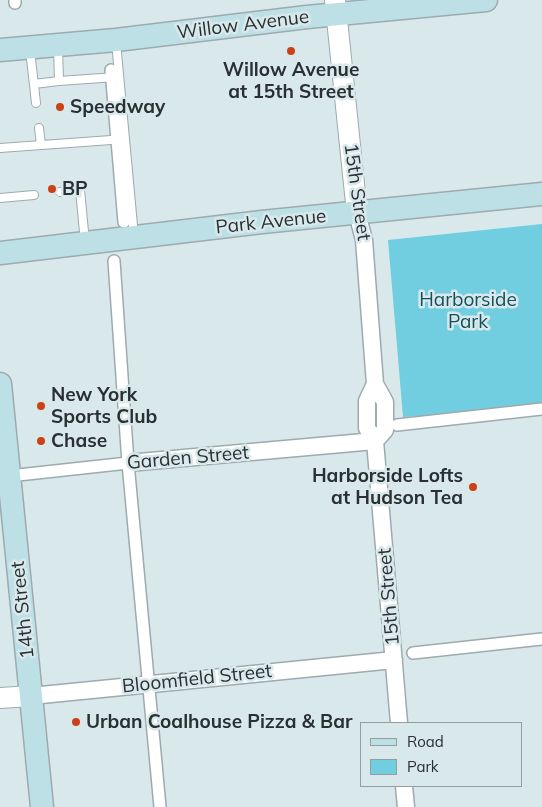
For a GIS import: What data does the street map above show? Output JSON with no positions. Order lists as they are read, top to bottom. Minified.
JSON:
{"streets":{"main road":["Willow Avenue","Park Avenue","14th Street"],"street":["15th Street","Garden Street","Bloomfield Street"]},"crossings":[["Willow Avenue","15th Street"],["15th Street","Park Avenue"],["15th Street","Garden Street"],["15th Street","Bloomfield Street"],["Garden Street","14th Street"],["14th Street","Bloomfield Street"]],"parks":["Harborside Park"],"places":["Willow Avenue at 15th Street","Speedway","BP","New York Sports Club","Chase","Harborside Lofts at Hudson Tea","Urban Coalhouse Pizza & Bar"],"legend":["Road","Park"]}
